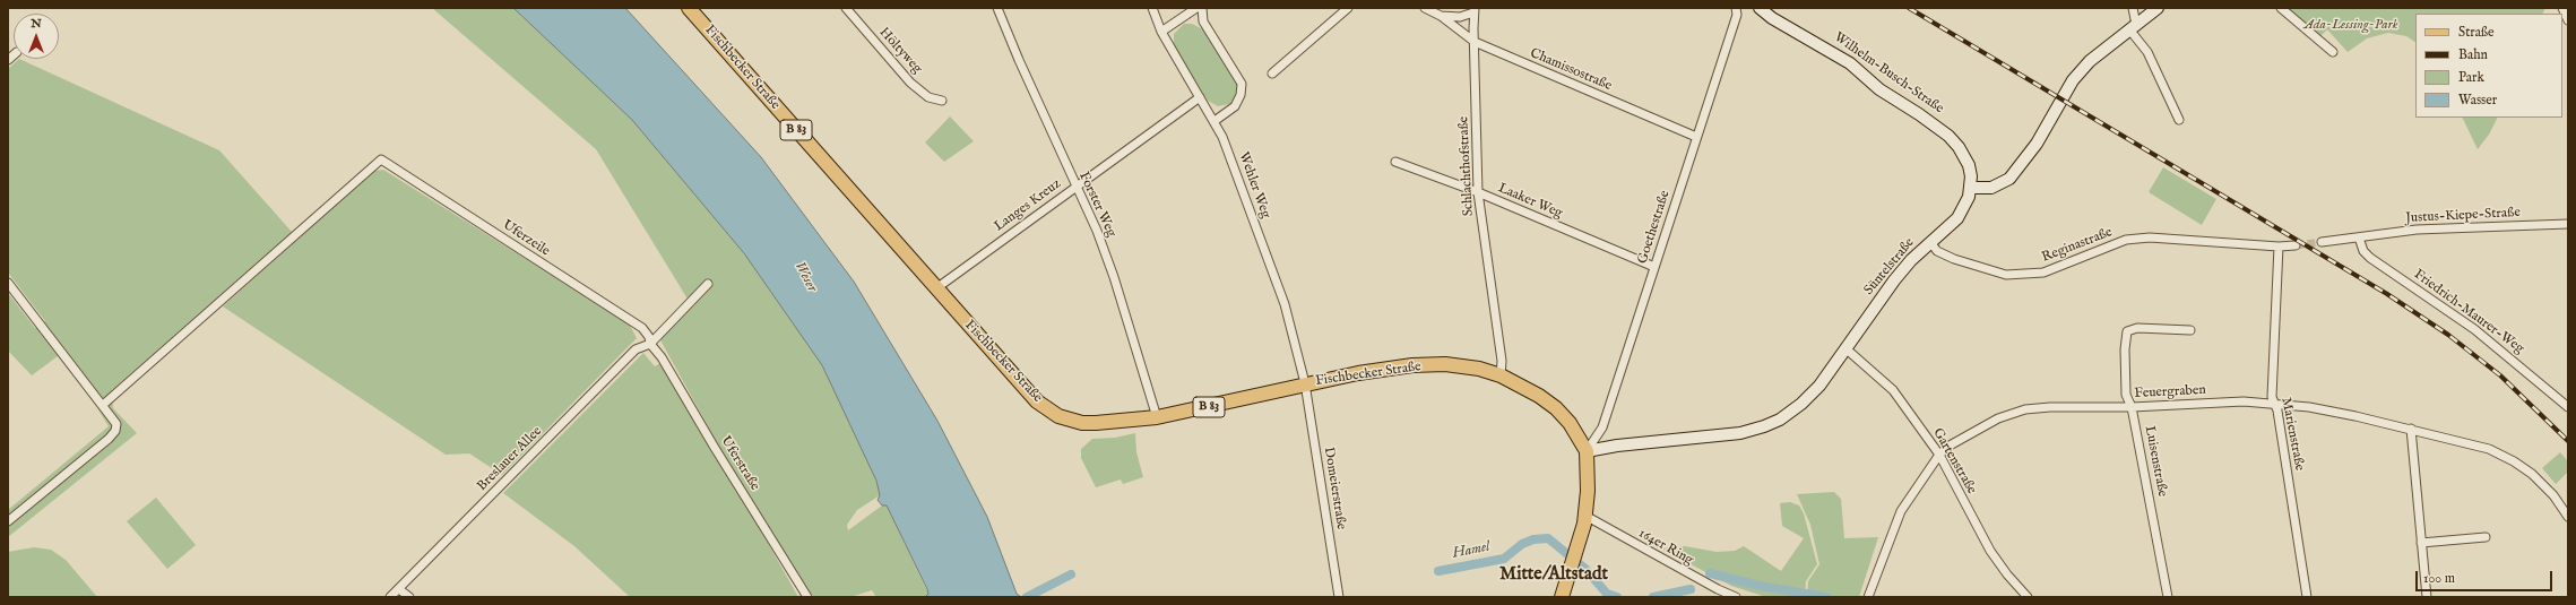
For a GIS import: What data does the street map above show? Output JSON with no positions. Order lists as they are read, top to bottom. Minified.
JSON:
{"streets":{"main road":["Fischbecker Straße","Wilhelm-Busch-Straße","B 83","Süntelstraße"],"street":["Höltyweg","Chamissostraße","Schlachthofstraße","Wehler Weg","Laaker Weg","Forster Weg","Langes Kreuz","Justus-Kiepe-Straße","Goethestraße","Uferzeile","Reginastraße","Friedrich-Maurer-Weg","Feuergraben","Marienstraße","Breslauer Allee","Gartenstraße","Luisenstraße","Uferstraße","Domeierstraße","164er Ring"]},"crossings":[["Fischbecker Straße","B 83"],["Fischbecker Straße","Schlachthofstraße"],["Fischbecker Straße","Wehler Weg"],["Fischbecker Straße","Forster Weg"],["Fischbecker Straße","Langes Kreuz"],["Fischbecker Straße","Domeierstraße"],["Chamissostraße","Schlachthofstraße"],["Chamissostraße","Goethestraße"],["Wilhelm-Busch-Straße","Süntelstraße"],["B 83","Schlachthofstraße"],["B 83","Goethestraße"],["B 83","Süntelstraße"],["B 83","164er Ring"],["Schlachthofstraße","Laaker Weg"],["Wehler Weg","Langes Kreuz"],["Wehler Weg","Domeierstraße"],["Laaker Weg","Goethestraße"],["Forster Weg","Langes Kreuz"],["Justus-Kiepe-Straße","Friedrich-Maurer-Weg"],["Goethestraße","Süntelstraße"],["Uferzeile","Breslauer Allee"],["Uferzeile","Uferstraße"],["Reginastraße","Süntelstraße"],["Reginastraße","Marienstraße"],["Süntelstraße","Gartenstraße"],["Feuergraben","Marienstraße"],["Feuergraben","Gartenstraße"],["Feuergraben","Luisenstraße"],["Breslauer Allee","Uferstraße"]],"districts":["Mitte/Altstadt"],"water":["Weser","Hamel"],"parks":["Ada-Lessing-Park"],"legend":["Straße","Bahn","Park","Wasser"],"scale_bar":"100 m","north":"top"}
